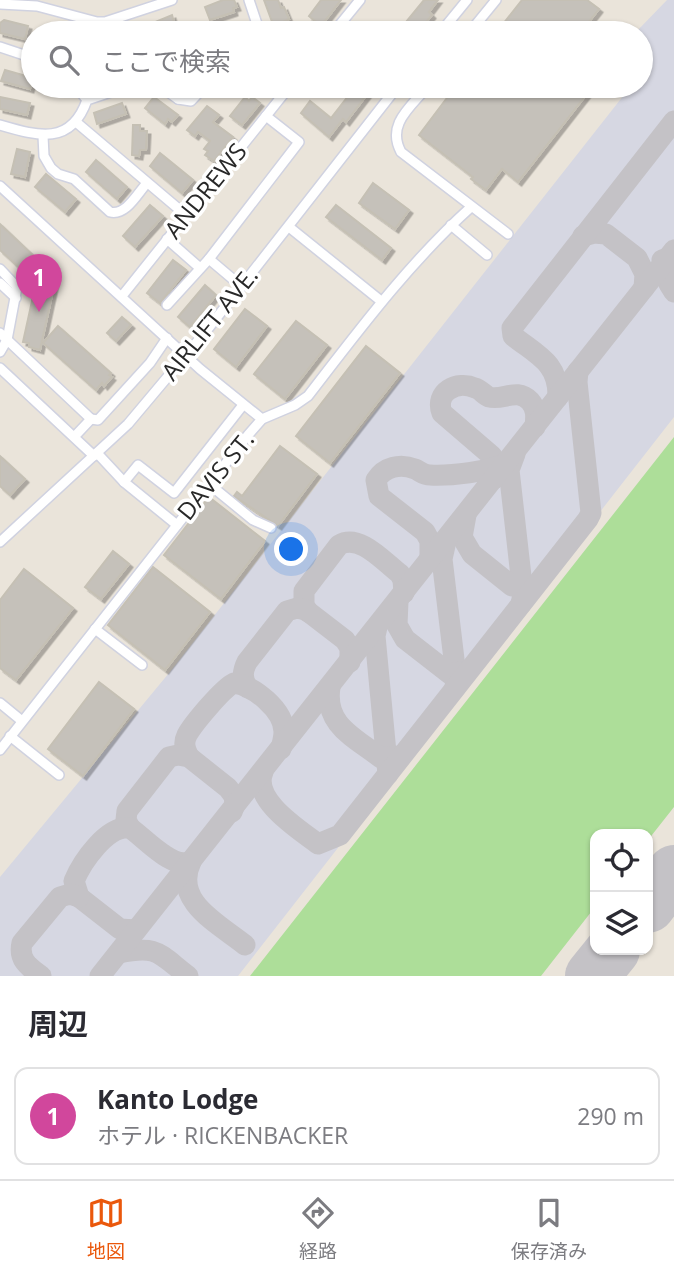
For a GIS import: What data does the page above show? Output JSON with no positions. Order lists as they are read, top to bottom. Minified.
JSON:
{"streets":{"street":["ANDREWS","AIRLIFT AVE.","DAVIS ST."]},"page":{"search":"ここで検索","pins":"1","heading":"周辺","list":[{"mark":"1","name":"Kanto Lodge","note":"ホテル · RICKENBACKER","value":"290 m"}],"nav":["地図","経路","保存済み"]}}
